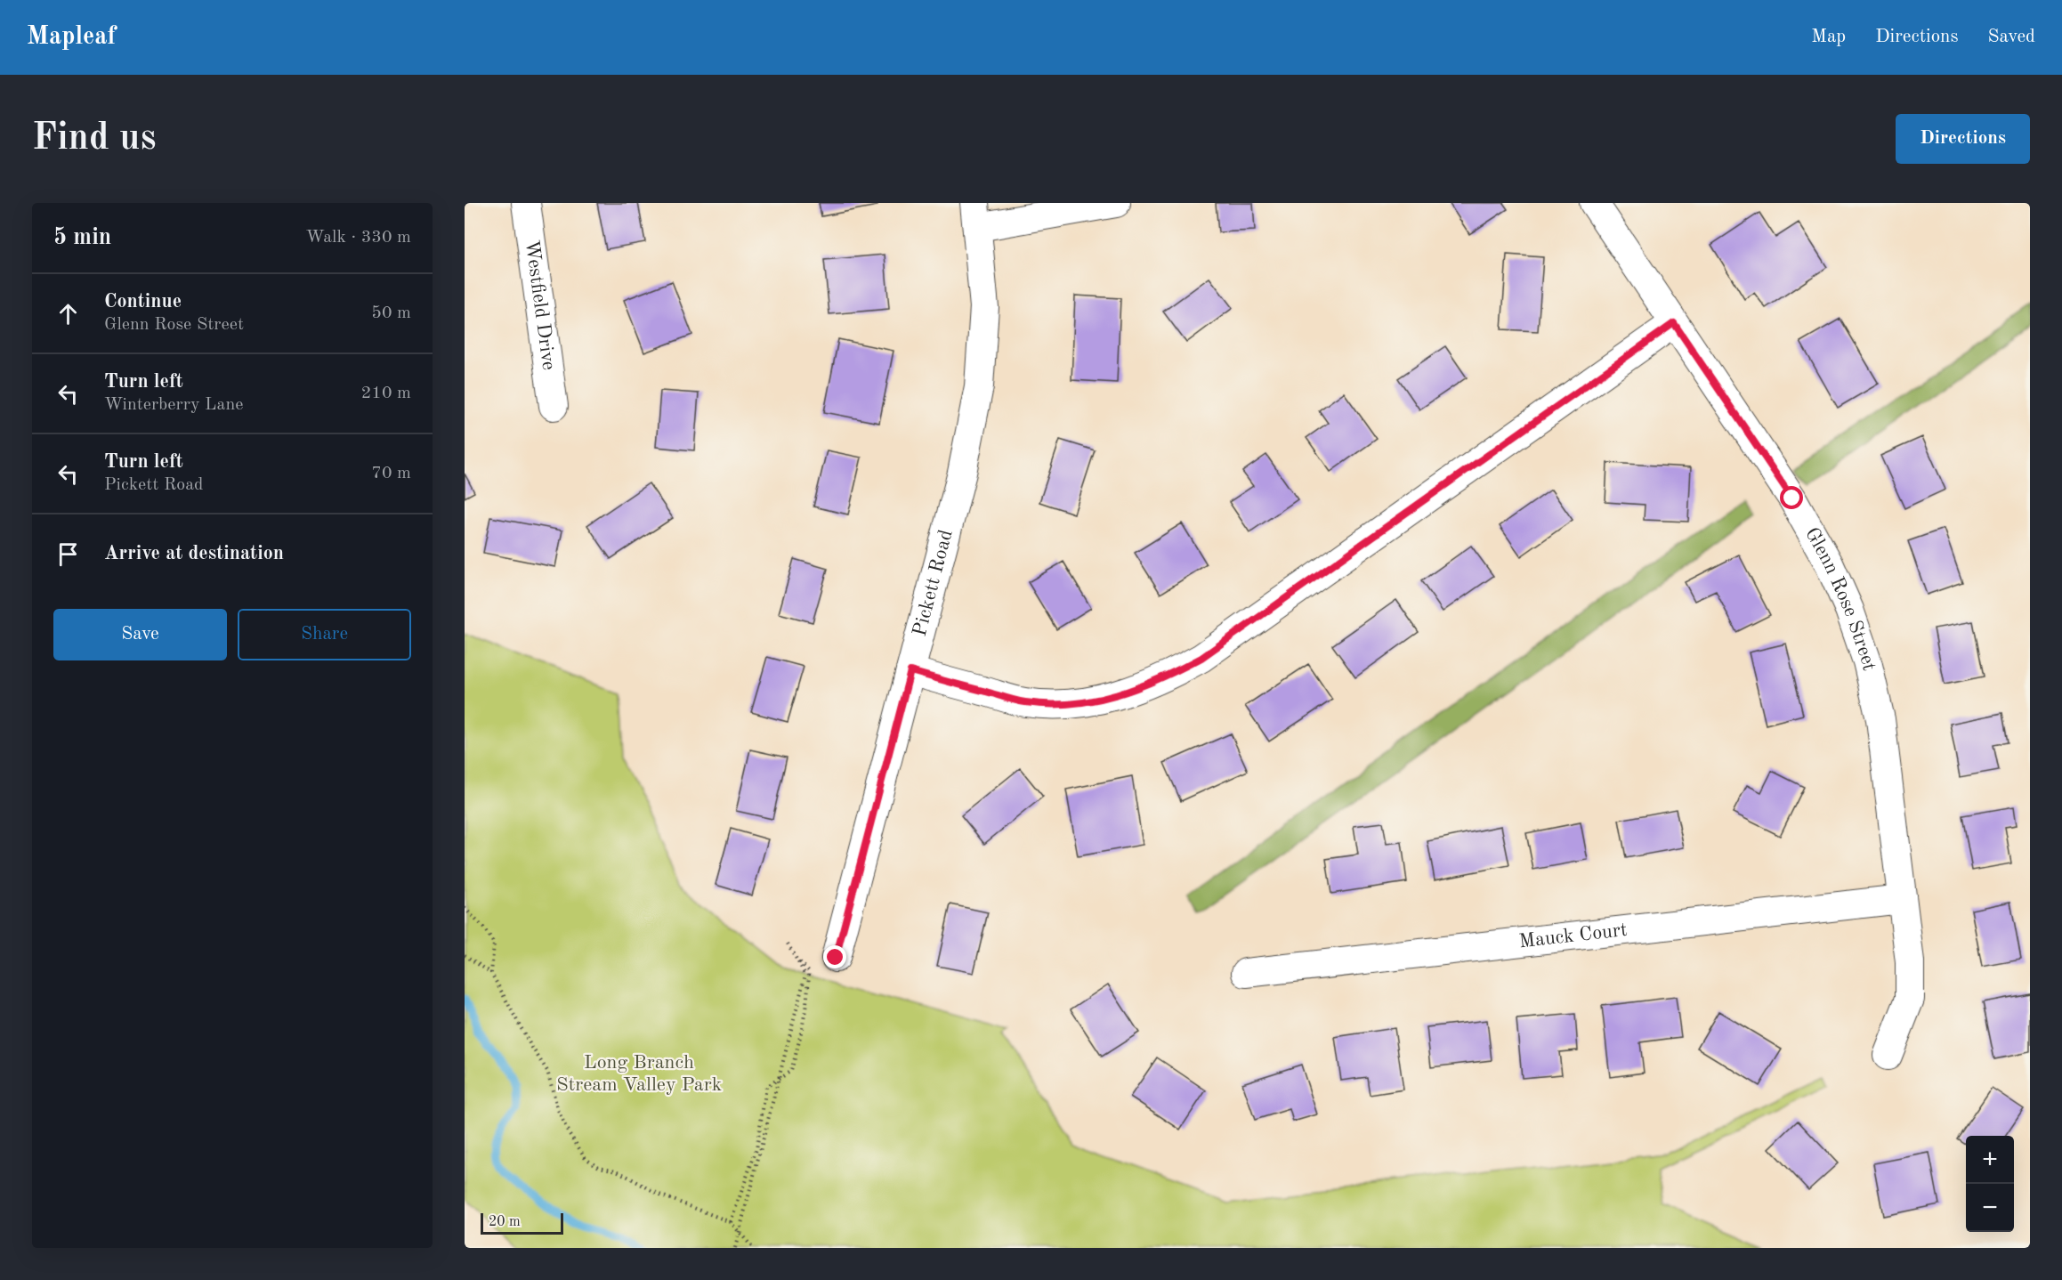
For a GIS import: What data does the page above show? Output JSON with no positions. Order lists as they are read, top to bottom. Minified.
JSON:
{"streets":{"street":["Westfield Drive","Pickett Road","Glenn Rose Street","Mauck Court"]},"crossings":[["Glenn Rose Street","Mauck Court"]],"parks":["Long Branch Stream Valley Park"],"scale_bar":"20 m","page":{"header":"Mapleaf","nav":["Map","Directions","Saved"],"buttons":["Directions",["Save","Share"]],"title":"Find us","heading":["5 min","Walk · 330 m"],"list":[["Continue","Glenn Rose Street","50 m"],["Turn left","Winterberry Lane","210 m"],["Turn left","Pickett Road","70 m"],"Arrive at destination"],"map_buttons":["+","−"],"scale":"20 m"}}
